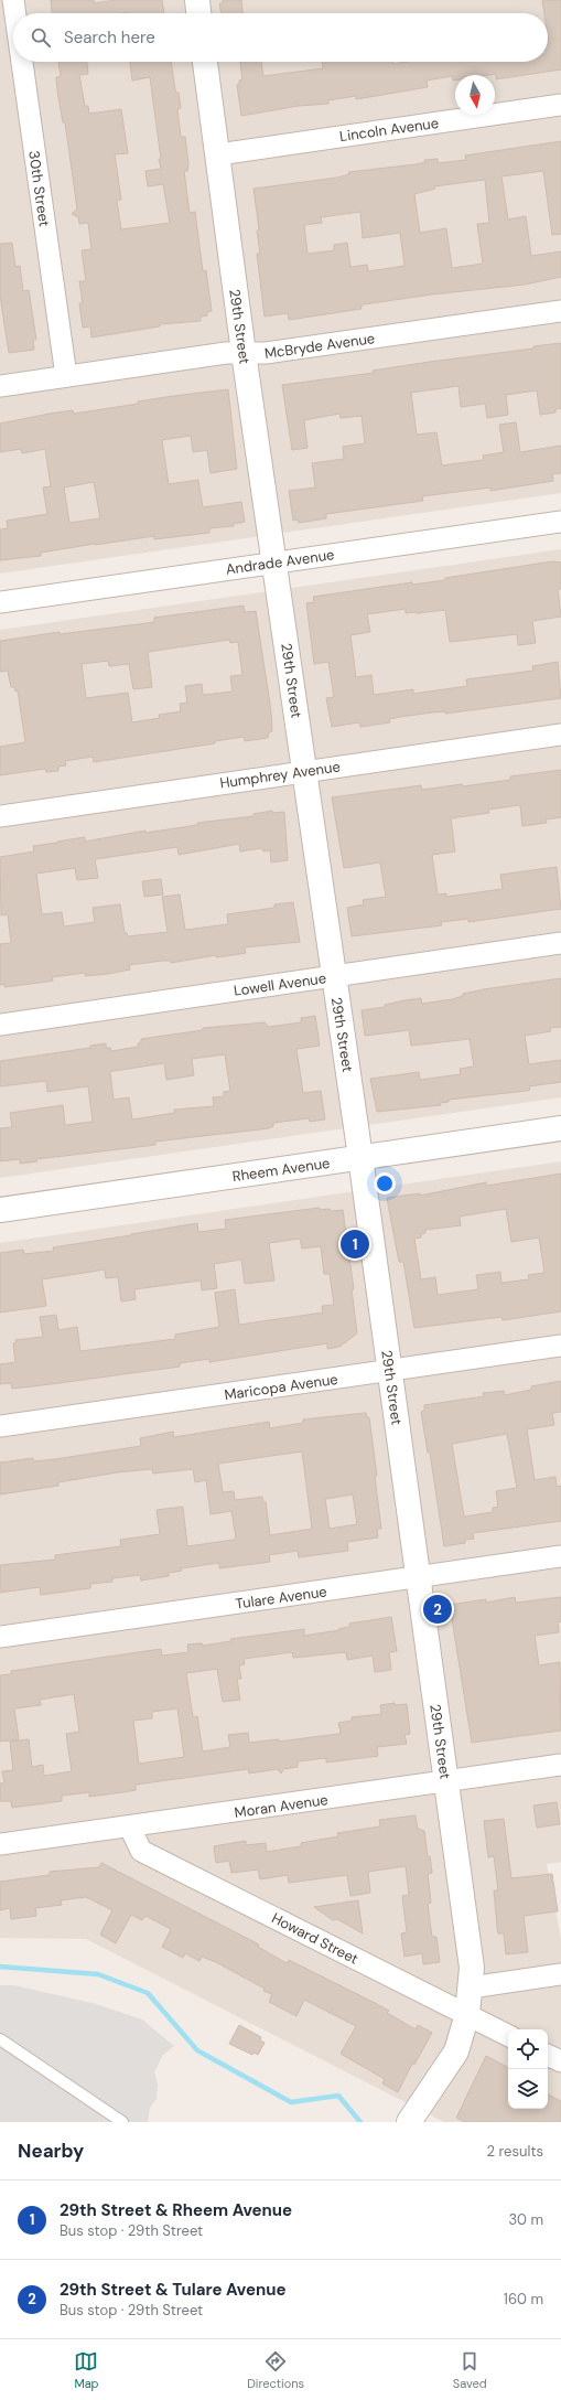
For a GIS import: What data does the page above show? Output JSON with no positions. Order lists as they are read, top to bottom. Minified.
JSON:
{"streets":{"street":["Lincoln Avenue","30th Street","29th Street","McBryde Avenue","Andrade Avenue","Humphrey Avenue","Lowell Avenue","Rheem Avenue","Maricopa Avenue","Tulare Avenue","Moran Avenue","Howard Street"]},"crossings":[["Lincoln Avenue","29th Street"],["30th Street","McBryde Avenue"],["29th Street","McBryde Avenue"],["29th Street","Andrade Avenue"],["29th Street","Humphrey Avenue"],["29th Street","Lowell Avenue"],["29th Street","Rheem Avenue"],["29th Street","Maricopa Avenue"],["29th Street","Tulare Avenue"],["29th Street","Moran Avenue"],["29th Street","Howard Street"],["Moran Avenue","Howard Street"]],"north":"bottom","page":{"search":"Search here","pins":["1","2"],"heading":["Nearby","2 results"],"list":[{"mark":"1","name":"29th Street & Rheem Avenue","note":"Bus stop · 29th Street","value":"30 m"},{"mark":"2","name":"29th Street & Tulare Avenue","note":"Bus stop · 29th Street","value":"160 m"}],"nav":["Map","Directions","Saved"]}}
